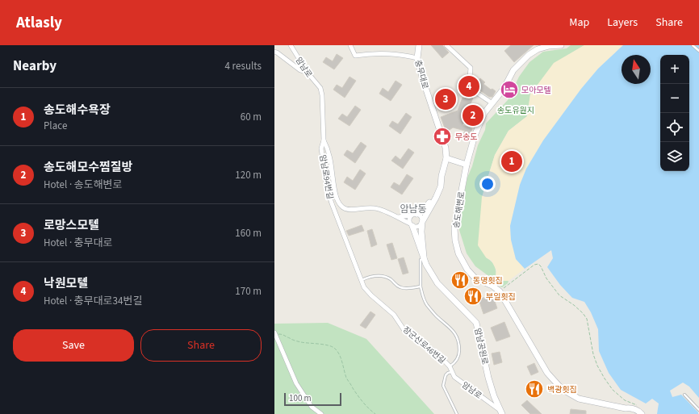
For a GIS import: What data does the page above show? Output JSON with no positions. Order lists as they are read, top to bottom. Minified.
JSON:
{"streets":{"street":["암남로","충무대로","암남로94번길","송도해변로","장군산로46번길","암남공원로"]},"crossings":[["암남로","암남로94번길"],["암남로","암남공원로"],["충무대로","암남공원로"],["암남로94번길","장군산로46번길"]],"districts":["암남동"],"parks":["송도유원지"],"places":{"hotel":["모아모텔"],"pharmacy":["무송도"],"restaurant":["동명횟집","부일횟집","백광횟집"]},"scale_bar":"100 m","north":"top","page":{"header":"Atlasly","nav":["Map","Layers","Share"],"heading":["Nearby","4 results"],"map_buttons":["+","−"],"pins":["4","3","2","1"],"list":[{"mark":"1","name":"송도해수욕장","note":"Place","value":"60 m"},{"mark":"2","name":"송도해모수찜질방","note":"Hotel · 송도해변로","value":"120 m"},{"mark":"3","name":"로망스모텔","note":"Hotel · 충무대로","value":"160 m"},{"mark":"4","name":"낙원모텔","note":"Hotel · 충무대로34번길","value":"170 m"}],"buttons":["Save","Share"],"scale":"100 m"}}
